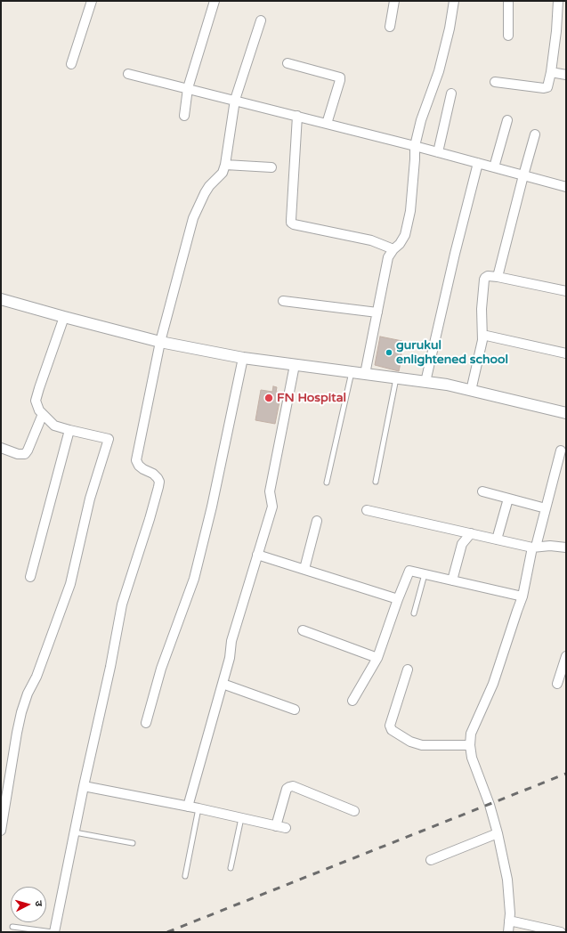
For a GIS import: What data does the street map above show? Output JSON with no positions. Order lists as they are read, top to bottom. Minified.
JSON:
{"places":["gurukul enlightened school","FN Hospital"],"north":"right"}
